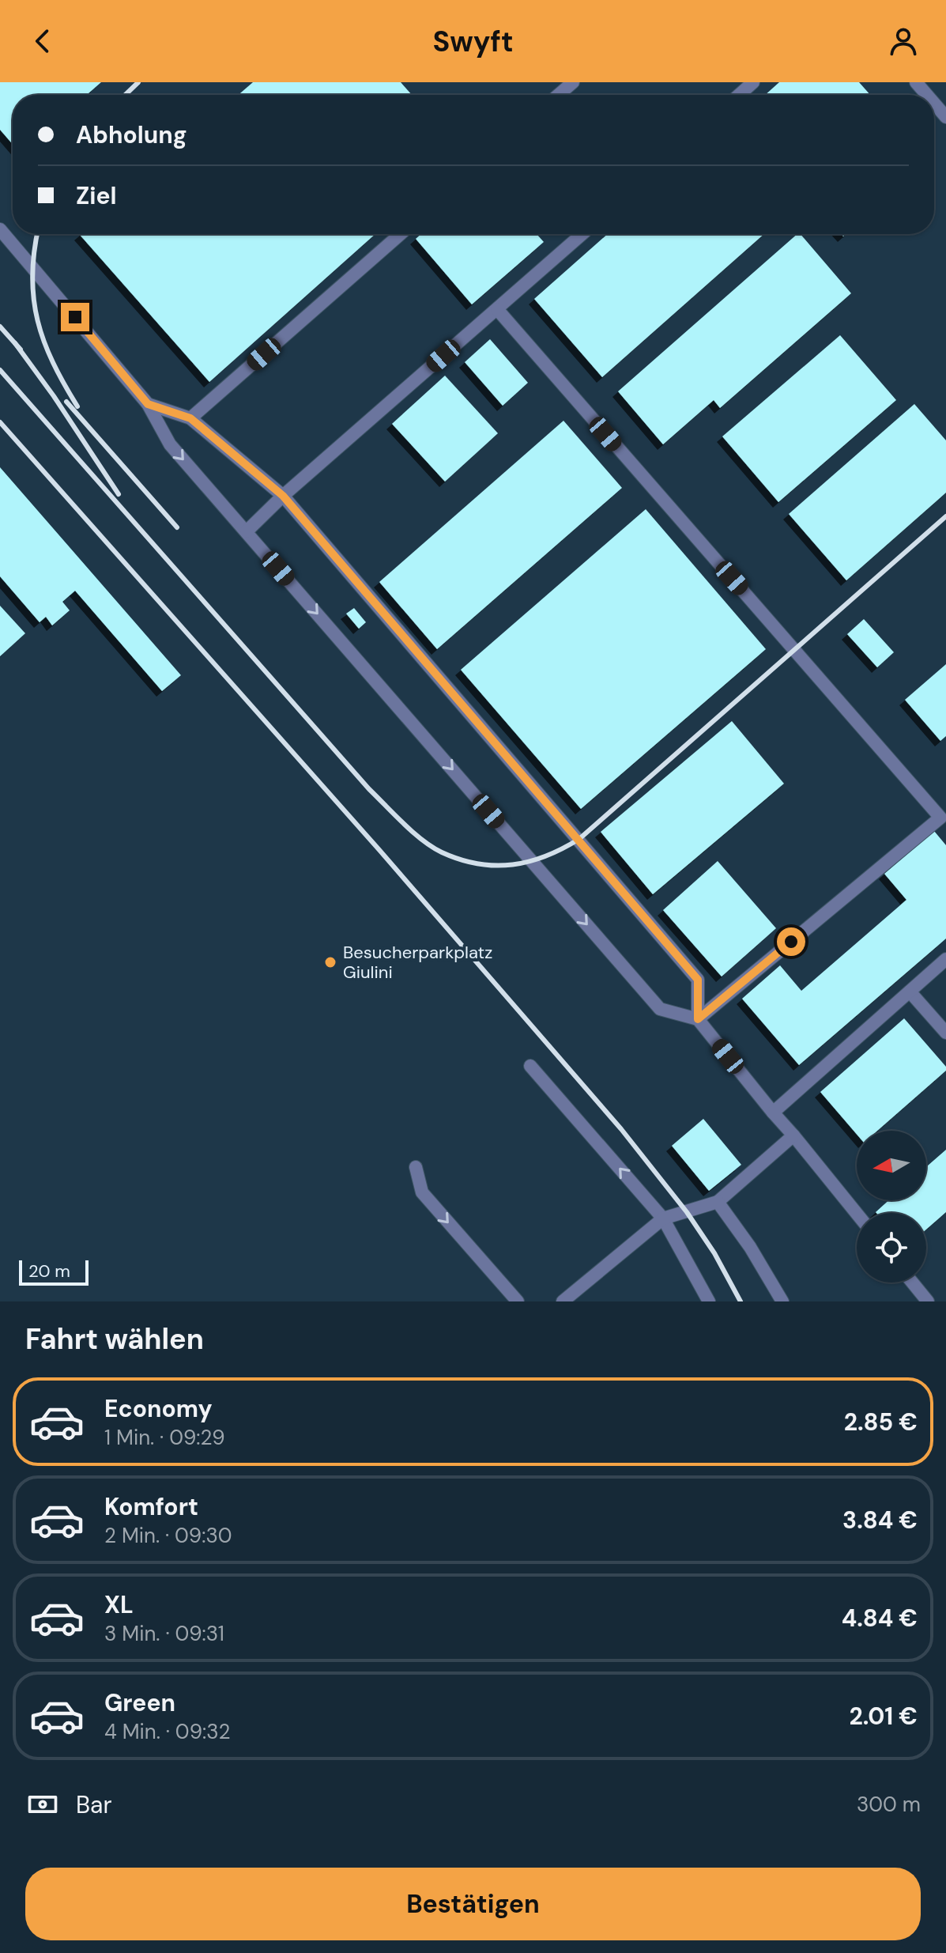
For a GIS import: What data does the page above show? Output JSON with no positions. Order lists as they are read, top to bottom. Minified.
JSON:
{"places":["Besucherparkplatz Giulini"],"scale_bar":"20 m","north":"left","page":{"header":"Swyft","banner":["Abholung","Ziel"],"scale":"20 m","heading":"Fahrt wählen","list":[{"name":"Economy","note":"1 Min. · 09:29","value":"2.85 €"},{"name":"Komfort","note":"2 Min. · 09:30","value":"3.84 €"},{"name":"XL","note":"3 Min. · 09:31","value":"4.84 €"},{"name":"Green","note":"4 Min. · 09:32","value":"2.01 €"}],"pay":["Bar","300 m"],"buttons":"Bestätigen"}}
